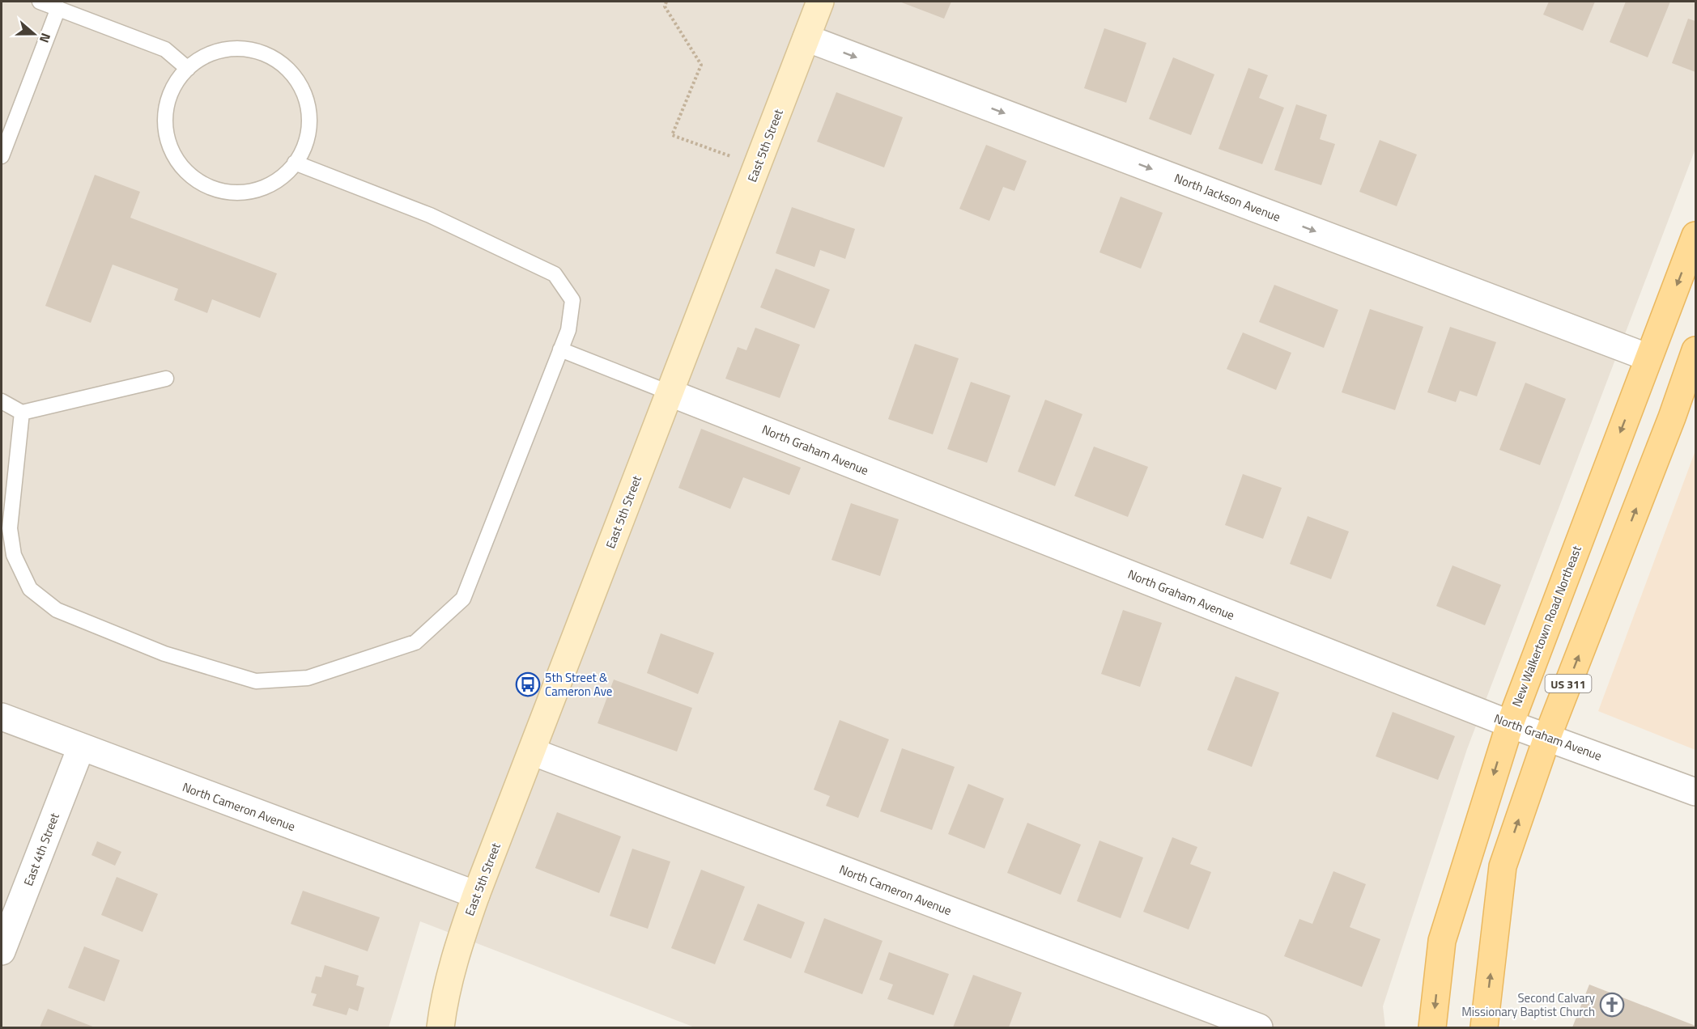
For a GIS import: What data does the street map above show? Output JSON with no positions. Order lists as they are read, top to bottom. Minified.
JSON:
{"streets":{"main road":["East 5th Street","New Walkertown Road Northeast","US 311"],"street":["North Jackson Avenue","North Graham Avenue","North Cameron Avenue","East 4th Street"]},"crossings":[["East 5th Street","North Jackson Avenue"],["East 5th Street","North Graham Avenue"],["East 5th Street","North Cameron Avenue"],["North Jackson Avenue","New Walkertown Road Northeast"],["North Graham Avenue","New Walkertown Road Northeast"],["North Graham Avenue","US 311"],["North Cameron Avenue","East 4th Street"]],"one_way":["North Jackson Avenue"],"places":{"bus stop":["5th Street & Cameron Ave"],"church":["Second Calvary Missionary Baptist Church"]},"north":"right"}
